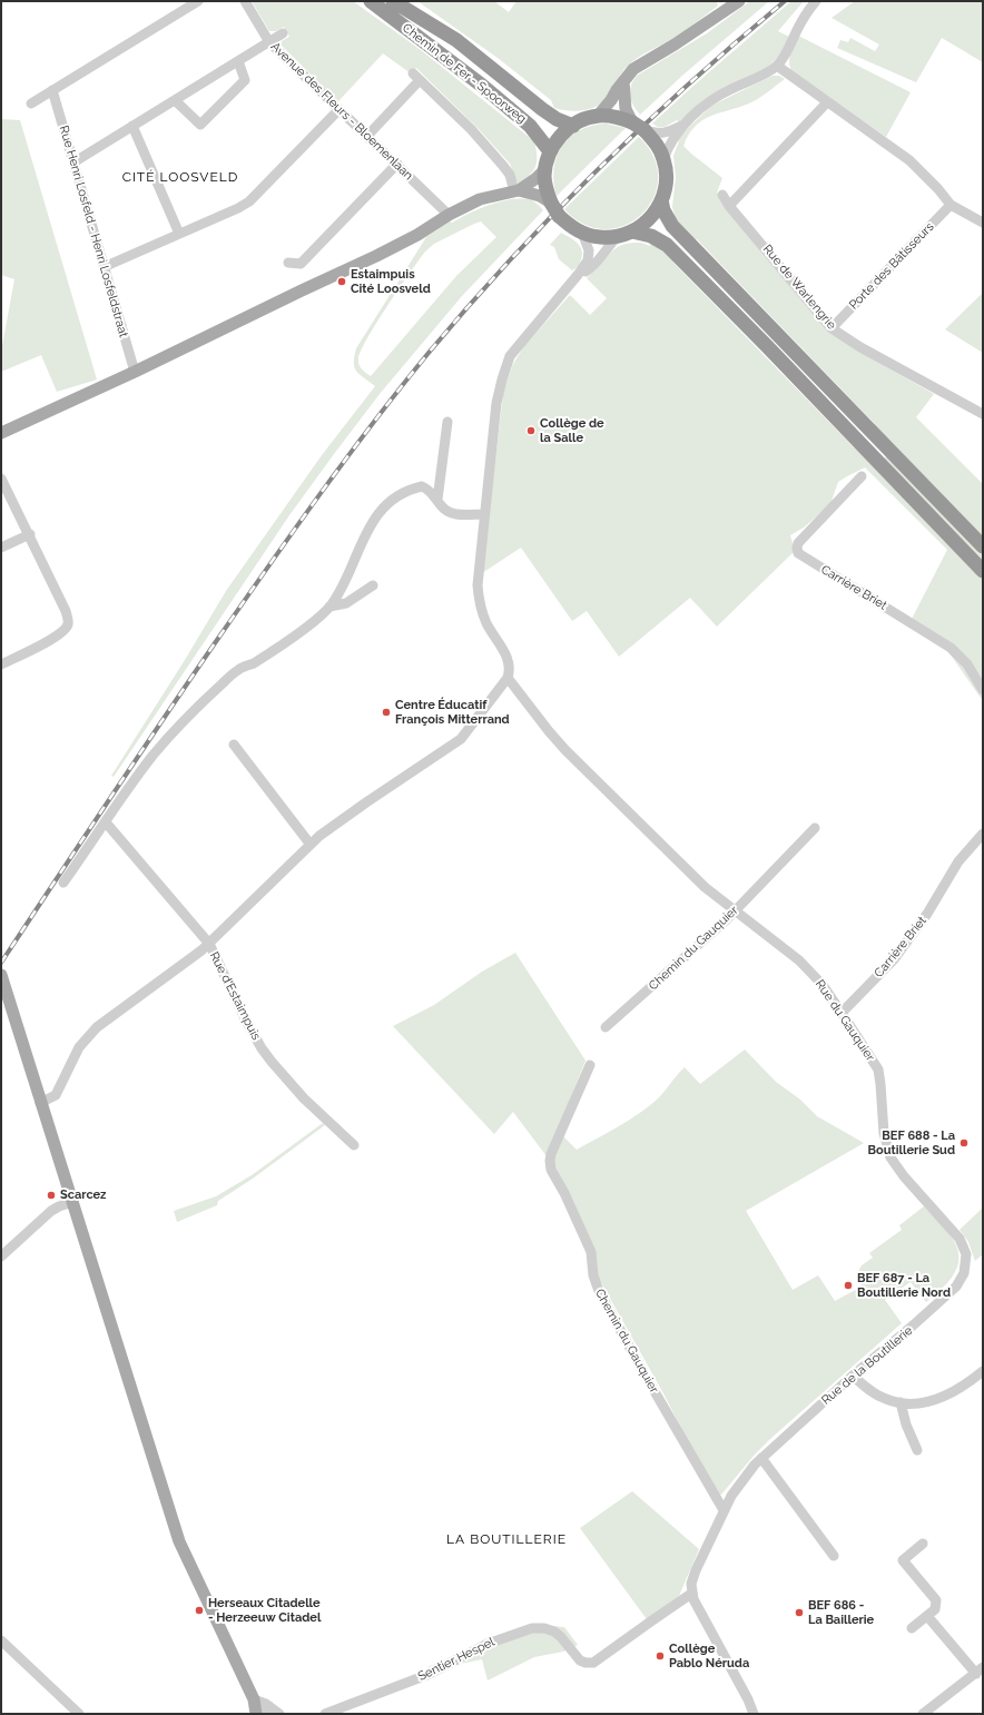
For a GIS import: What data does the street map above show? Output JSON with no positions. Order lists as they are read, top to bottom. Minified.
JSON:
{"streets":{"highway":["Chemin de Fer - Spoorweg"],"street":["Avenue des Fleurs - Bloemenlaan","Rue Henri Losfeld - Henri Losfeldstraat","Porte des Bâtisseurs","Rue de Warlengrie","Carrière Briet","Chemin du Gauquier","Rue d'Estaimpuis","Rue du Gauquier","Rue de la Boutillerie","Sentier Hespel"]},"crossings":[["Porte des Bâtisseurs","Rue de Warlengrie"],["Carrière Briet","Rue du Gauquier"],["Chemin du Gauquier","Rue du Gauquier"],["Chemin du Gauquier","Rue de la Boutillerie"],["Rue du Gauquier","Rue de la Boutillerie"],["Rue de la Boutillerie","Sentier Hespel"]],"districts":["CITÉ LOOSVELD","LA BOUTILLERIE"],"places":["Estaimpuis Cité Loosveld","Collège de la Salle","Centre Éducatif François Mitterrand","BEF 688 - La Boutillerie Sud","Scarcez","BEF 687 - La Boutillerie Nord","Herseaux Citadelle - Herzeeuw Citadel","BEF 686 - La Baillerie","Collège Pablo Néruda"]}
